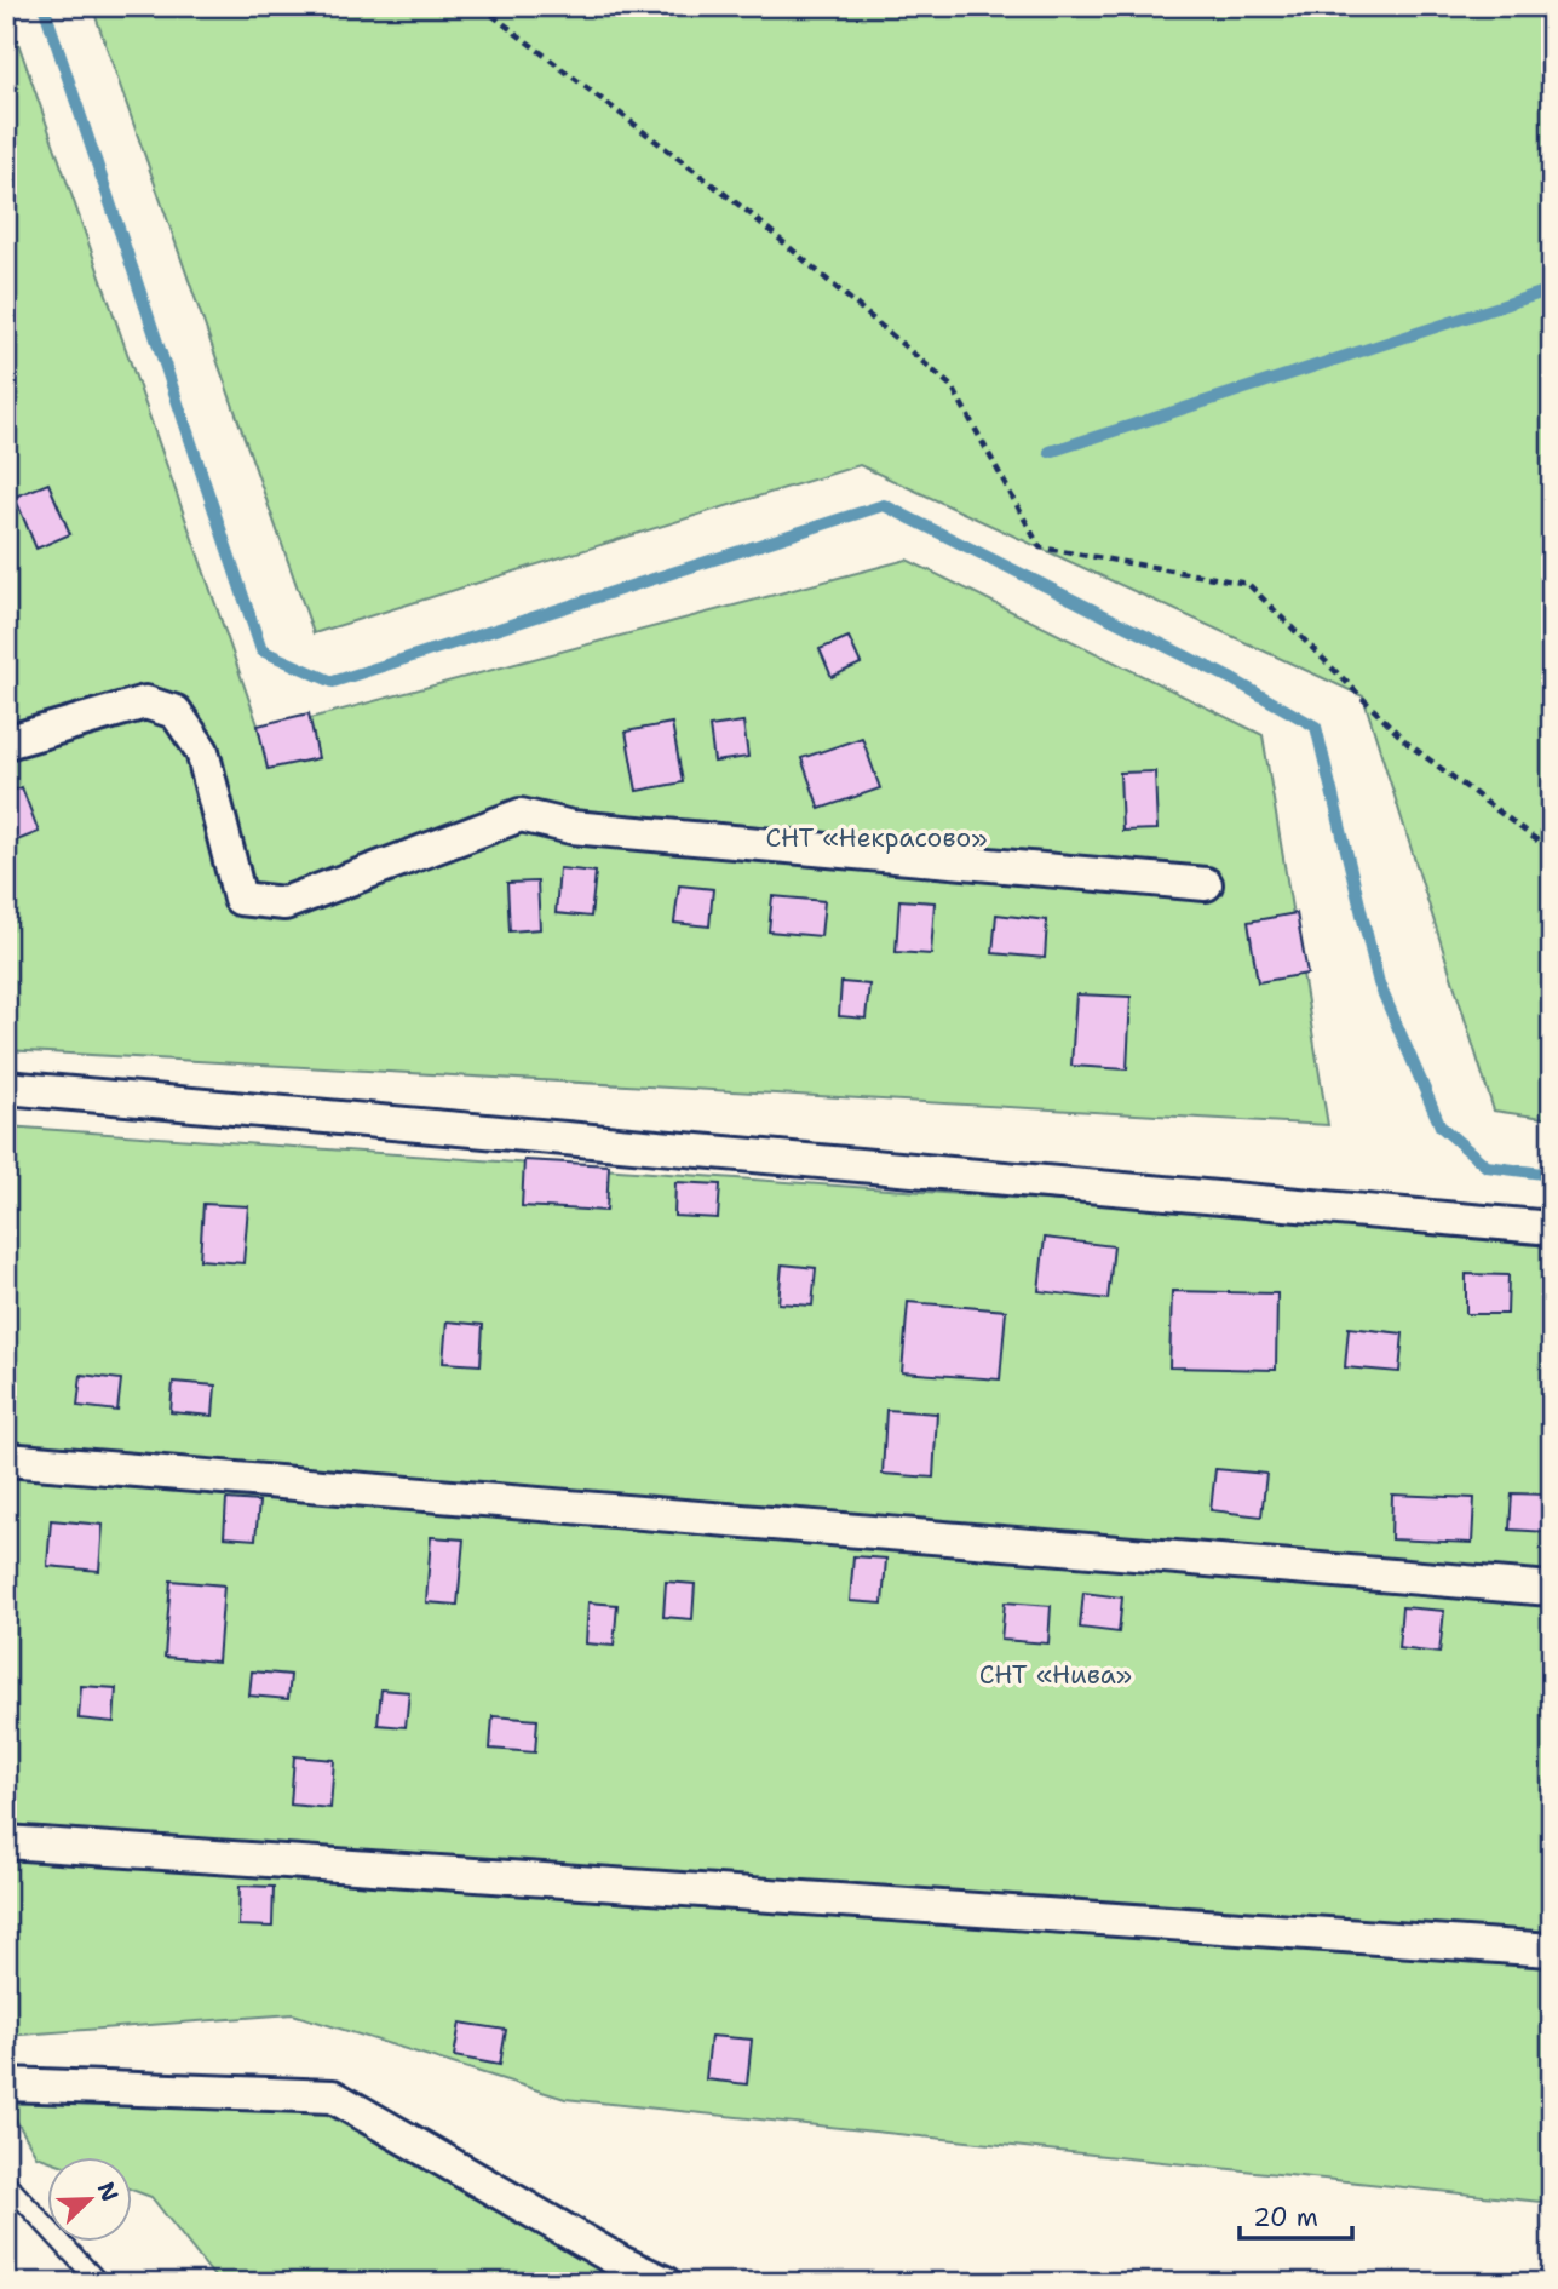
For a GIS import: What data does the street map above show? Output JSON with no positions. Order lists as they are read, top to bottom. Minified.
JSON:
{"parks":["СНТ «Некрасово»","СНТ «Нива»"],"scale_bar":"20 m","north":"top right"}
